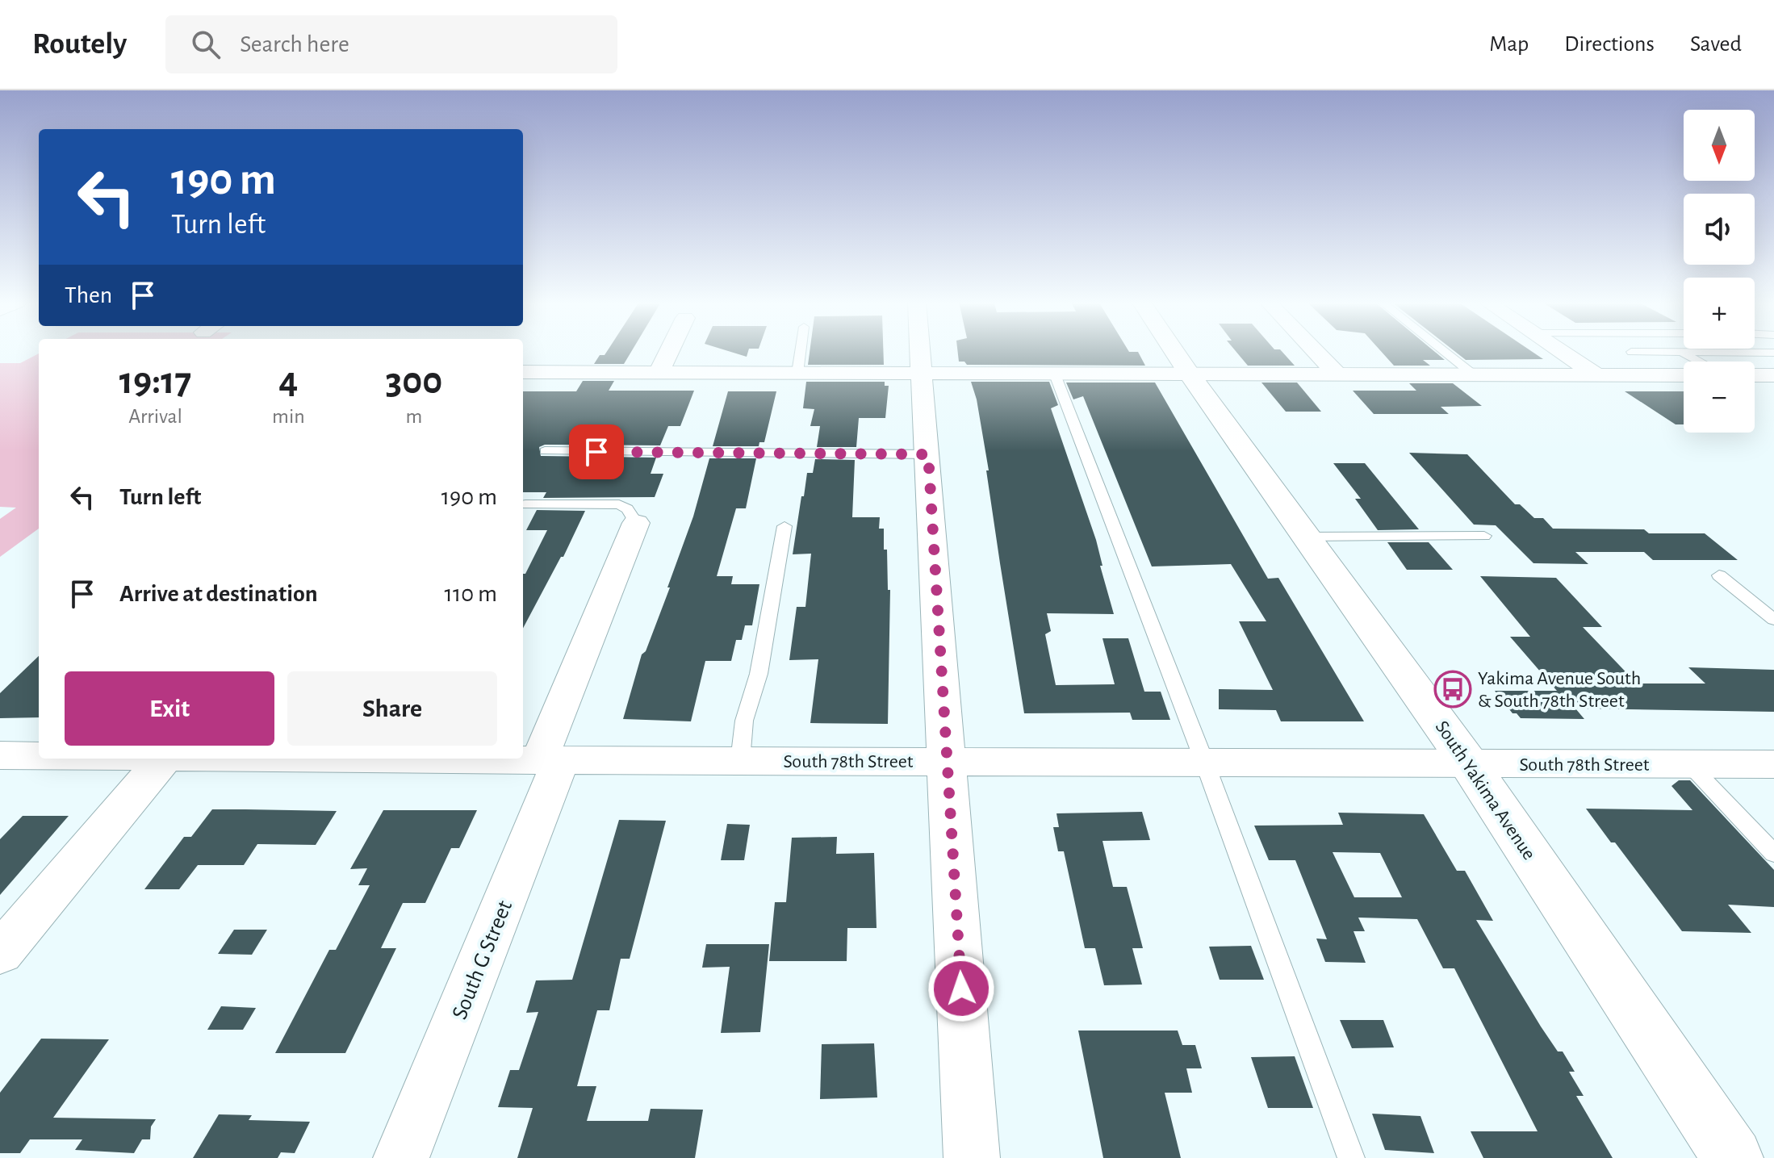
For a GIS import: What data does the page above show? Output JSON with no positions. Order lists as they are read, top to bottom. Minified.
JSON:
{"streets":{"main road":["South Yakima Avenue"],"street":["South 78th Street","South G Street"]},"crossings":[["South 78th Street","South Yakima Avenue"],["South 78th Street","South G Street"]],"places":{"bus stop":["Yakima Avenue South & South 78th Street"]},"north":"bottom","page":{"header":"Routely","search":"Search here","nav":["Map","Directions","Saved"],"map_buttons":["+","−"],"turn":["190 m","Turn left"],"then":"Then","eta":["19:17","Arrival","4","min","300","m"],"list":[{"name":"Turn left","value":"190 m"},{"name":"Arrive at destination","value":"110 m"}],"buttons":["Exit","Share"]}}
